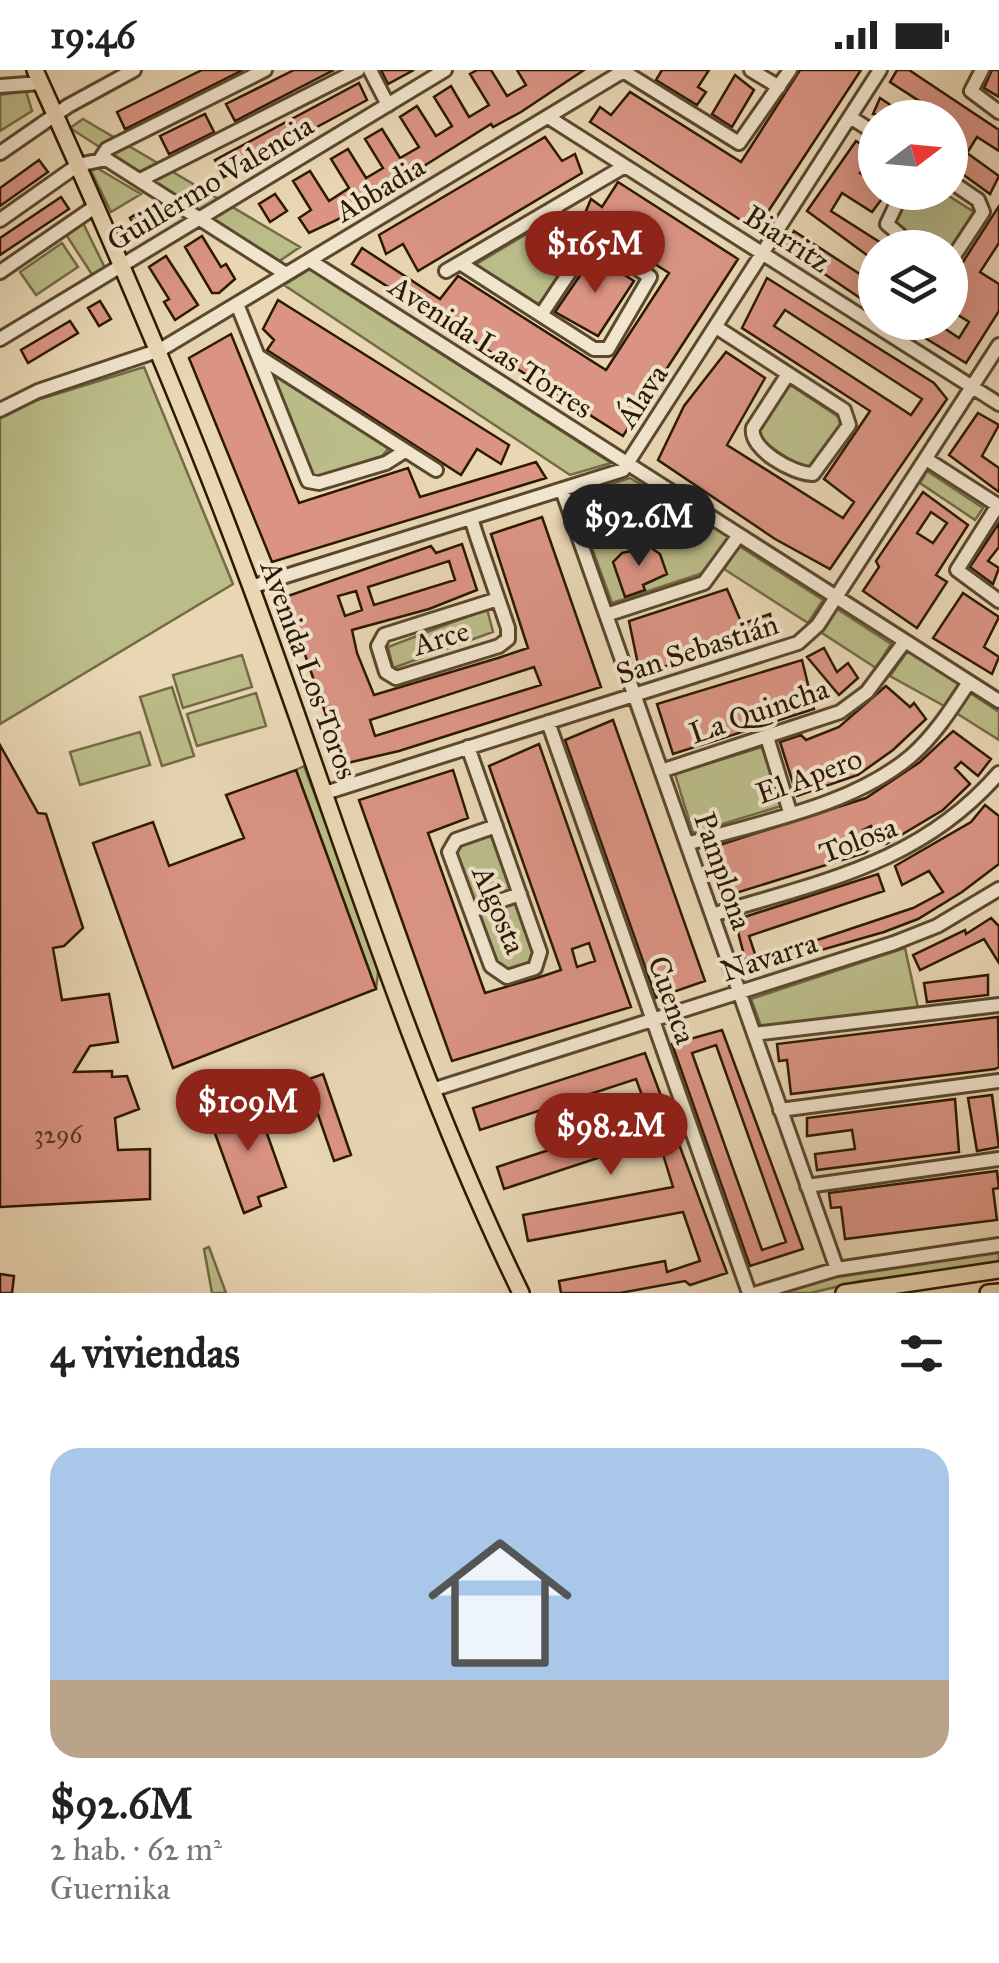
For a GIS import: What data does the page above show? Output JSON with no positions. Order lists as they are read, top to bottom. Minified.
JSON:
{"streets":{"main road":["Avenida Los Toros"],"street":["Guillermo Valencia","Abbadia","Biarritz","Avenida Las Torres","Álava","Arce","San Sebastián","La Quincha","El Apero","Tolosa","Pamplona","Algosta","Navarra","Cuenca"]},"crossings":[["Guillermo Valencia","Avenida Los Toros"],["Abbadia","Biarritz"],["Abbadia","Avenida Las Torres"],["Abbadia","Avenida Los Toros"],["Biarritz","Álava"],["Biarritz","San Sebastián"],["Avenida Las Torres","Álava"],["Avenida Las Torres","San Sebastián"],["Avenida Las Torres","La Quincha"],["Avenida Las Torres","El Apero"],["Álava","Arce"],["Álava","Avenida Los Toros"],["Álava","Pamplona"],["San Sebastián","Avenida Los Toros"],["San Sebastián","Pamplona"],["San Sebastián","Algosta"],["San Sebastián","Cuenca"],["Avenida Los Toros","Navarra"],["La Quincha","Pamplona"],["El Apero","Pamplona"],["Tolosa","Pamplona"],["Pamplona","Navarra"],["Navarra","Cuenca"]],"house_numbers":["3296"],"north":"right","page":{"status":"19:46","price":["$165M","$92.6M","$109M","$98.2M"],"heading":"4 viviendas","list":[{"name":"$92.6M","note":"2 hab. · 62 m² · Guernika"}]}}
